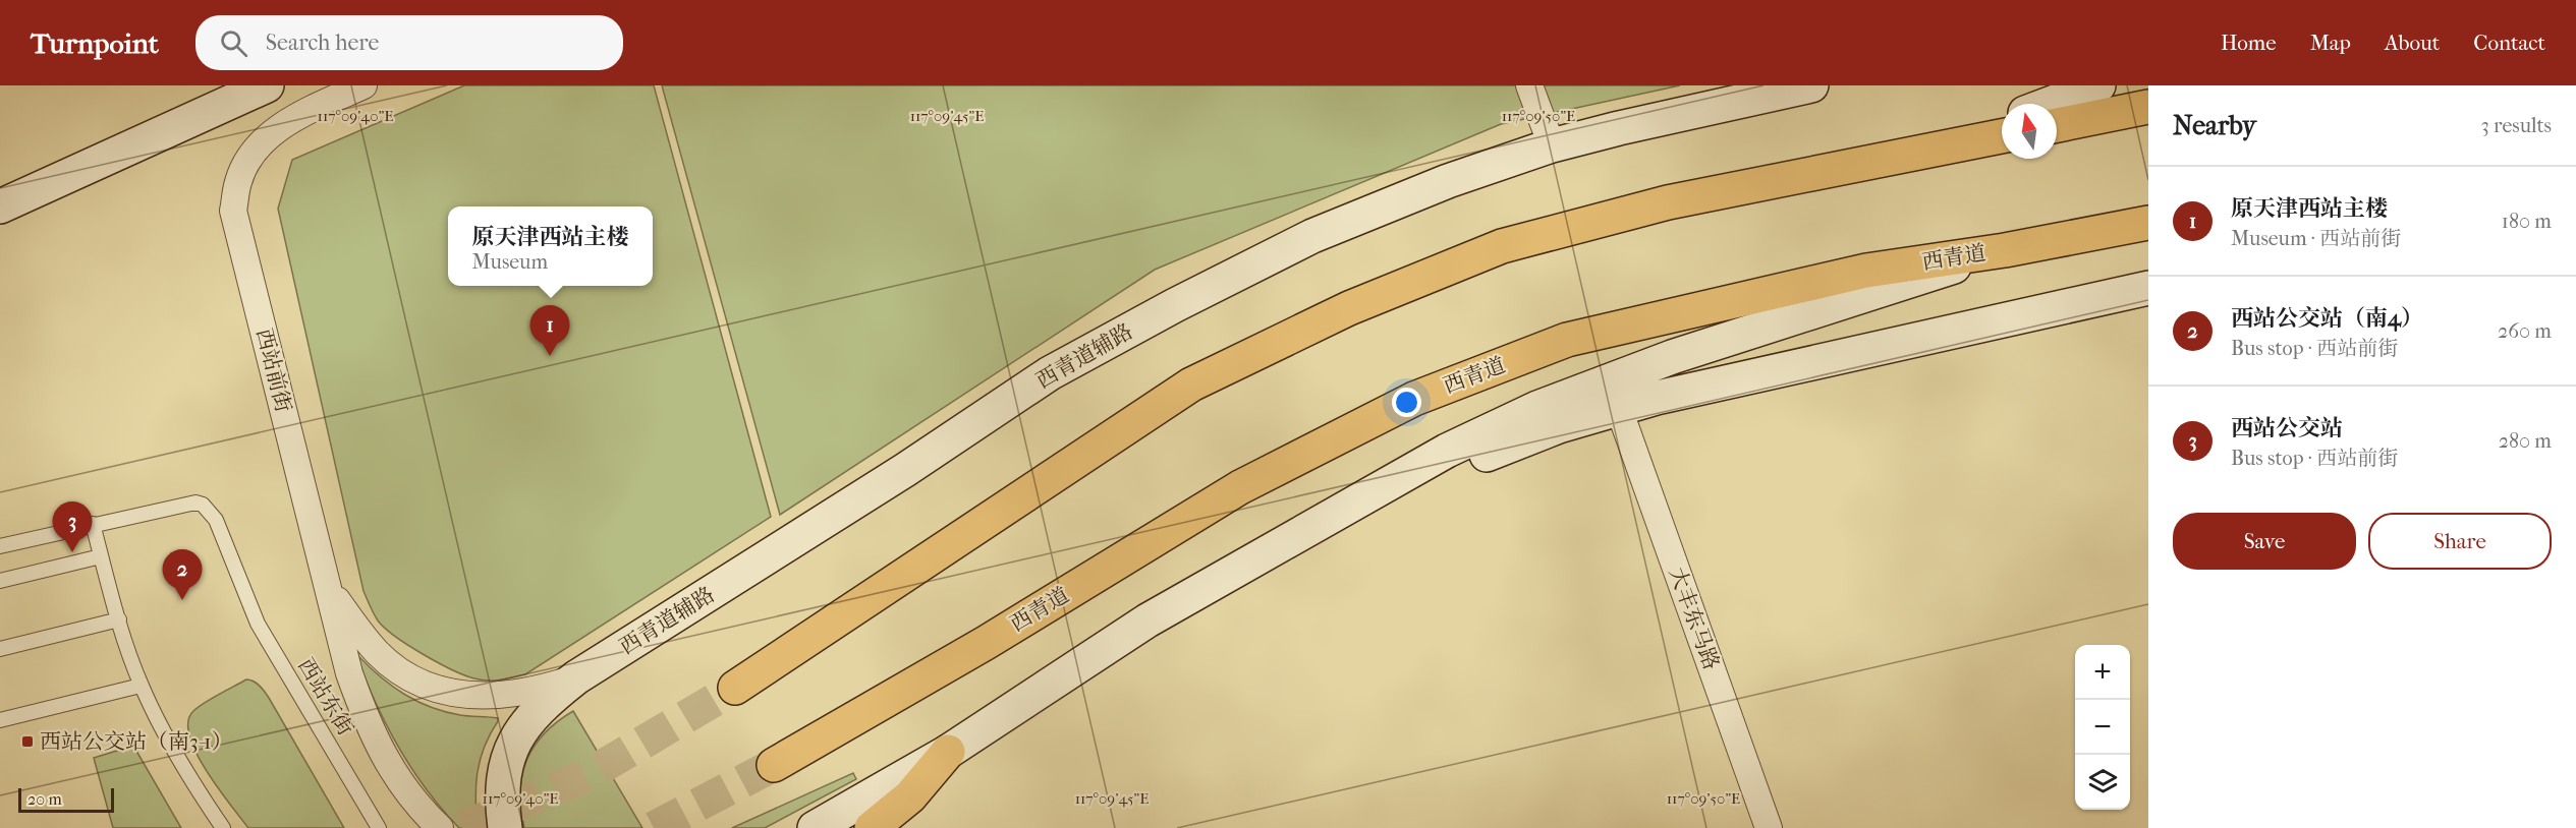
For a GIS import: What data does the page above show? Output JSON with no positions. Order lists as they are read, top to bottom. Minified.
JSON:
{"streets":{"main road":["西青道"],"street":["西青道辅路","西站前街","大丰东马路"],"lane":["西站东街"]},"places":{"transit":["西站公交站（南3-1）"]},"scale_bar":"20 m","north":"top","page":{"header":"Turnpoint","search":"Search here","nav":["Home","Map","About","Contact"],"heading":["Nearby","3 results"],"list":[{"mark":"1","name":"原天津西站主楼","note":"Museum · 西站前街","value":"180 m"},{"mark":"2","name":"西站公交站（南4）","note":"Bus stop · 西站前街","value":"260 m"},{"mark":"3","name":"西站公交站","note":"Bus stop · 西站前街","value":"280 m"}],"popup":["原天津西站主楼","Museum"],"pins":["1","3","2"],"buttons":["Save","Share"],"map_buttons":["+","−"],"scale":"20 m"},"coordinates":["117°09'40\"E","117°09'45\"E","117°09'50\"E"]}
